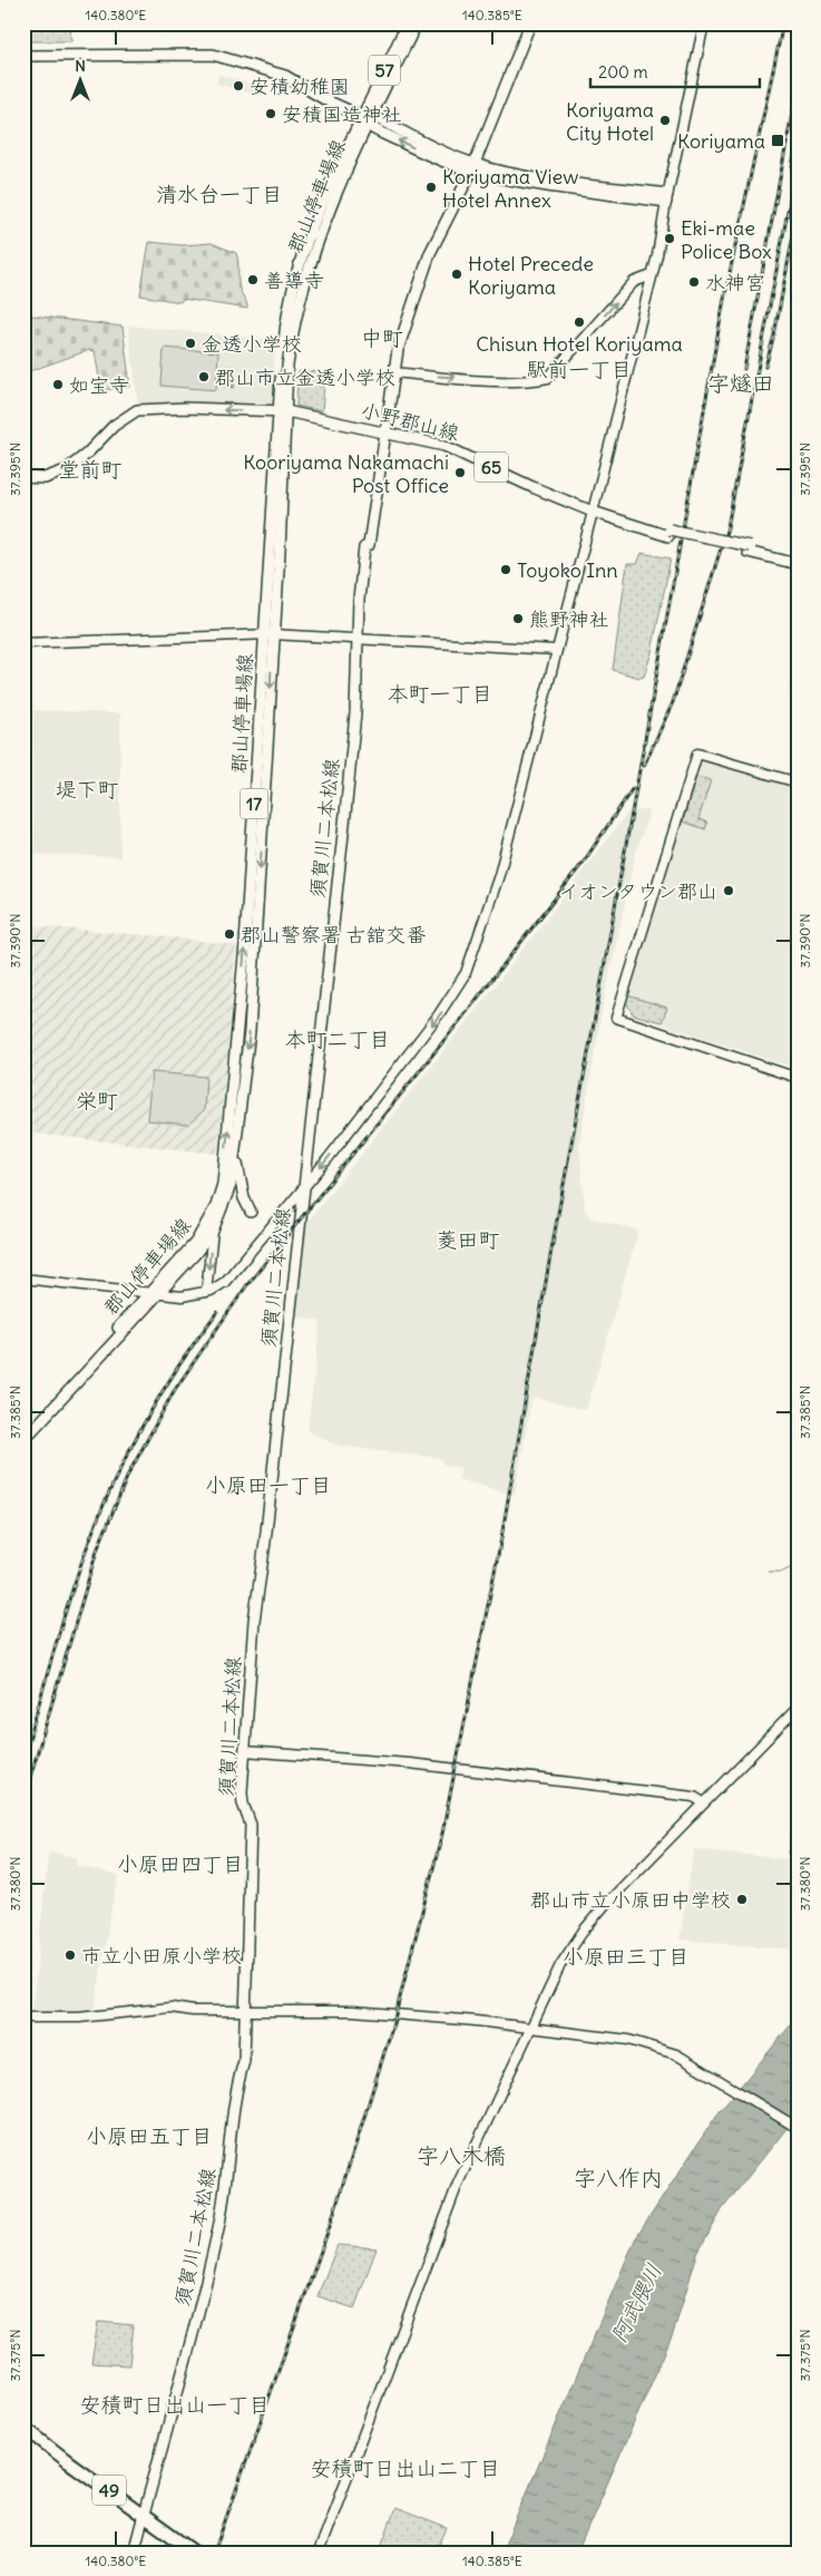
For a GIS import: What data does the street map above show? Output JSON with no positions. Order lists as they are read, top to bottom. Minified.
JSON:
{"streets":{"highway":["49"],"main road":["57","郡山停車場線","小野郡山線","65","17","須賀川二本松線"]},"crossings":[["57","郡山停車場線"],["郡山停車場線","小野郡山線"],["小野郡山線","須賀川二本松線"],["須賀川二本松線","49"]],"districts":["清水台一丁目","中町","駅前一丁目","字燧田","堂前町","本町一丁目","堤下町","本町二丁目","栄町","菱田町","小原田一丁目","小原田四丁目","小原田三丁目","小原田五丁目","字八木橋","字八作内","安積町日出山一丁目","安積町日出山二丁目"],"water":["阿武隈川"],"places":{"other":["安積幼稚園","安積国造神社","Koriyama City Hotel","Koriyama View Hotel Annex","Eki-mae Police Box","Hotel Precede Koriyama","善導寺","水神宮","Chisun Hotel Koriyama","金透小学校","郡山市立金透小学校","如宝寺","Kooriyama Nakamachi Post Office","Toyoko Inn","熊野神社","イオンタウン郡山","郡山警察署 古舘交番","郡山市立小原田中学校","市立小田原小学校"],"transit":["Koriyama"]},"scale_bar":"200 m","north":"top","coordinates":["140.380°E","140.385°E","37.395°N","37.390°N","37.385°N","37.380°N","37.375°N"]}
